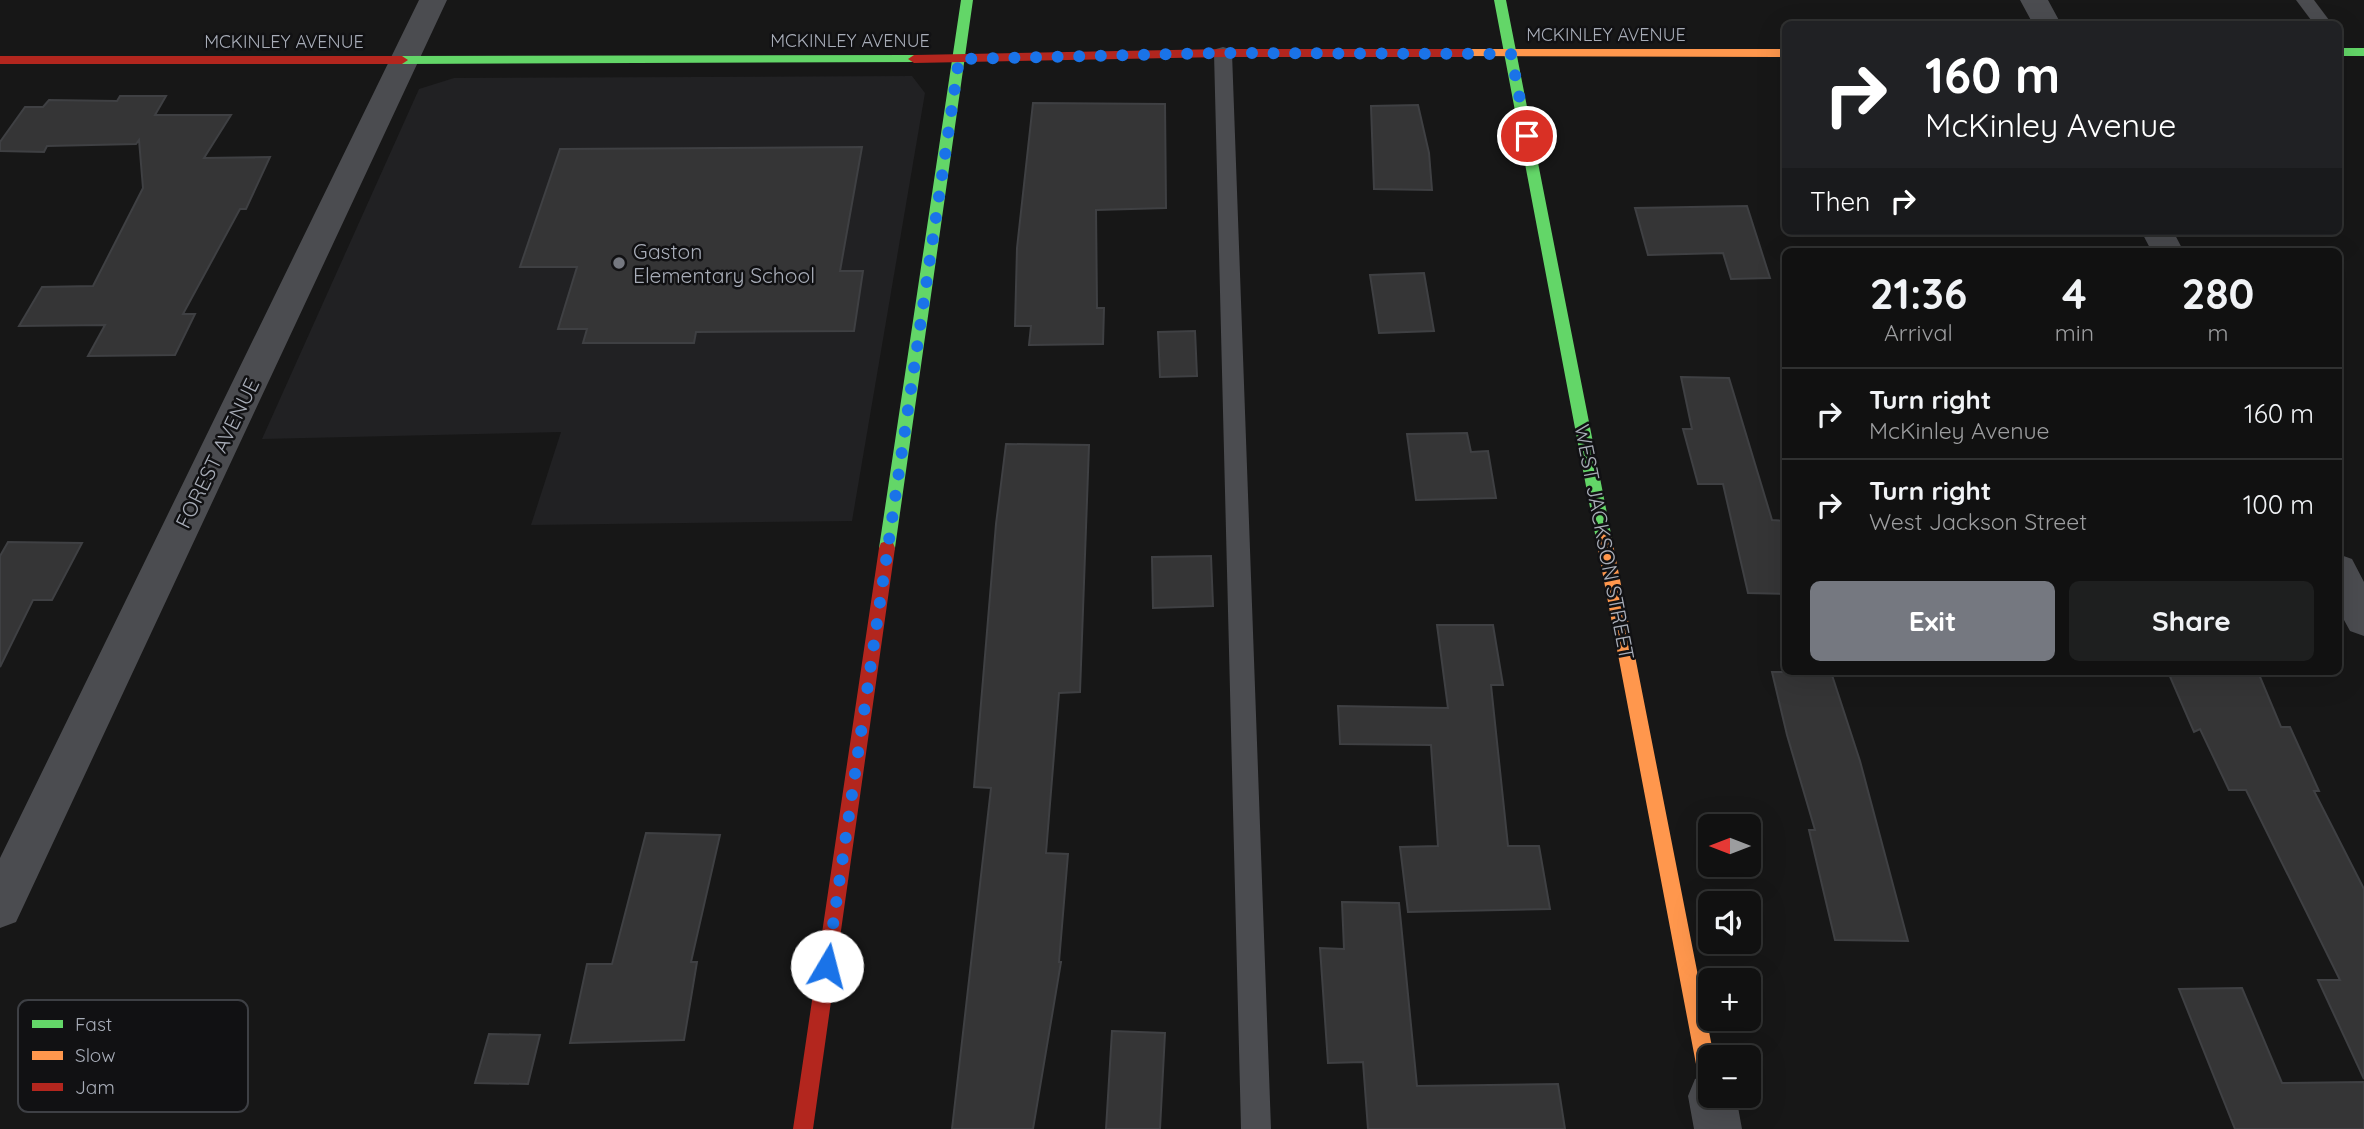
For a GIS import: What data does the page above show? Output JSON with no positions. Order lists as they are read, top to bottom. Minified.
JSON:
{"streets":{"street":["MCKINLEY AVENUE","FOREST AVENUE","WEST JACKSON STREET"]},"crossings":[["MCKINLEY AVENUE","FOREST AVENUE"],["MCKINLEY AVENUE","WEST JACKSON STREET"]],"places":["Gaston Elementary School"],"legend":["Fast","Slow","Jam"],"north":"left","page":{"turn":["160 m","McKinley Avenue"],"then":"Then","eta":["21:36","Arrival","4","min","280","m"],"list":[{"name":"Turn right","note":"McKinley Avenue","value":"160 m"},{"name":"Turn right","note":"West Jackson Street","value":"100 m"}],"buttons":["Exit","Share"],"map_buttons":["+","−"]}}
